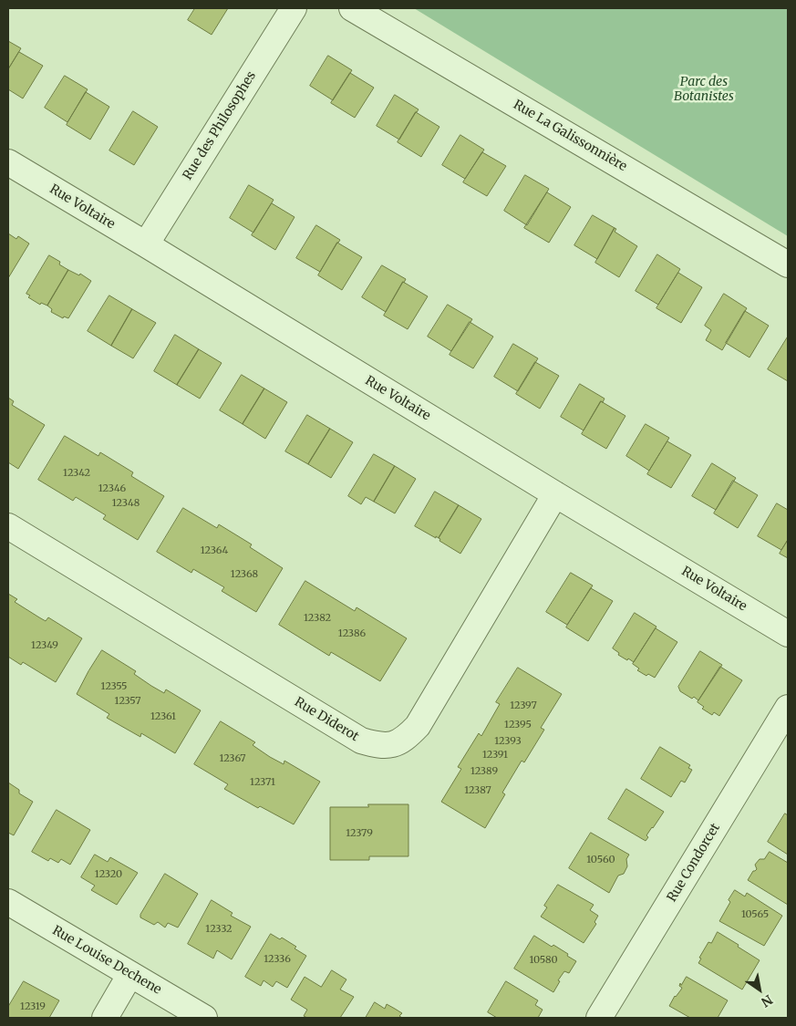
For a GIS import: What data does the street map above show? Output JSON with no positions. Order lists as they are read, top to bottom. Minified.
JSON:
{"streets":{"street":["Rue des Philosophes","Rue La Galissonnière","Rue Voltaire","Rue Diderot","Rue Condorcet","Rue Louise Dechene"]},"crossings":[["Rue des Philosophes","Rue Voltaire"],["Rue Voltaire","Rue Diderot"]],"parks":["Parc des Botanistes"],"house_numbers":["12342","12346","12348","12364","12368","12382","12386","12349","12355","12357","12397","12361","12395","12393","12391","12367","12389","12371","12387","12379","10560","12320","10565","12332","12336","10580","12319"],"north":"bottom right"}
